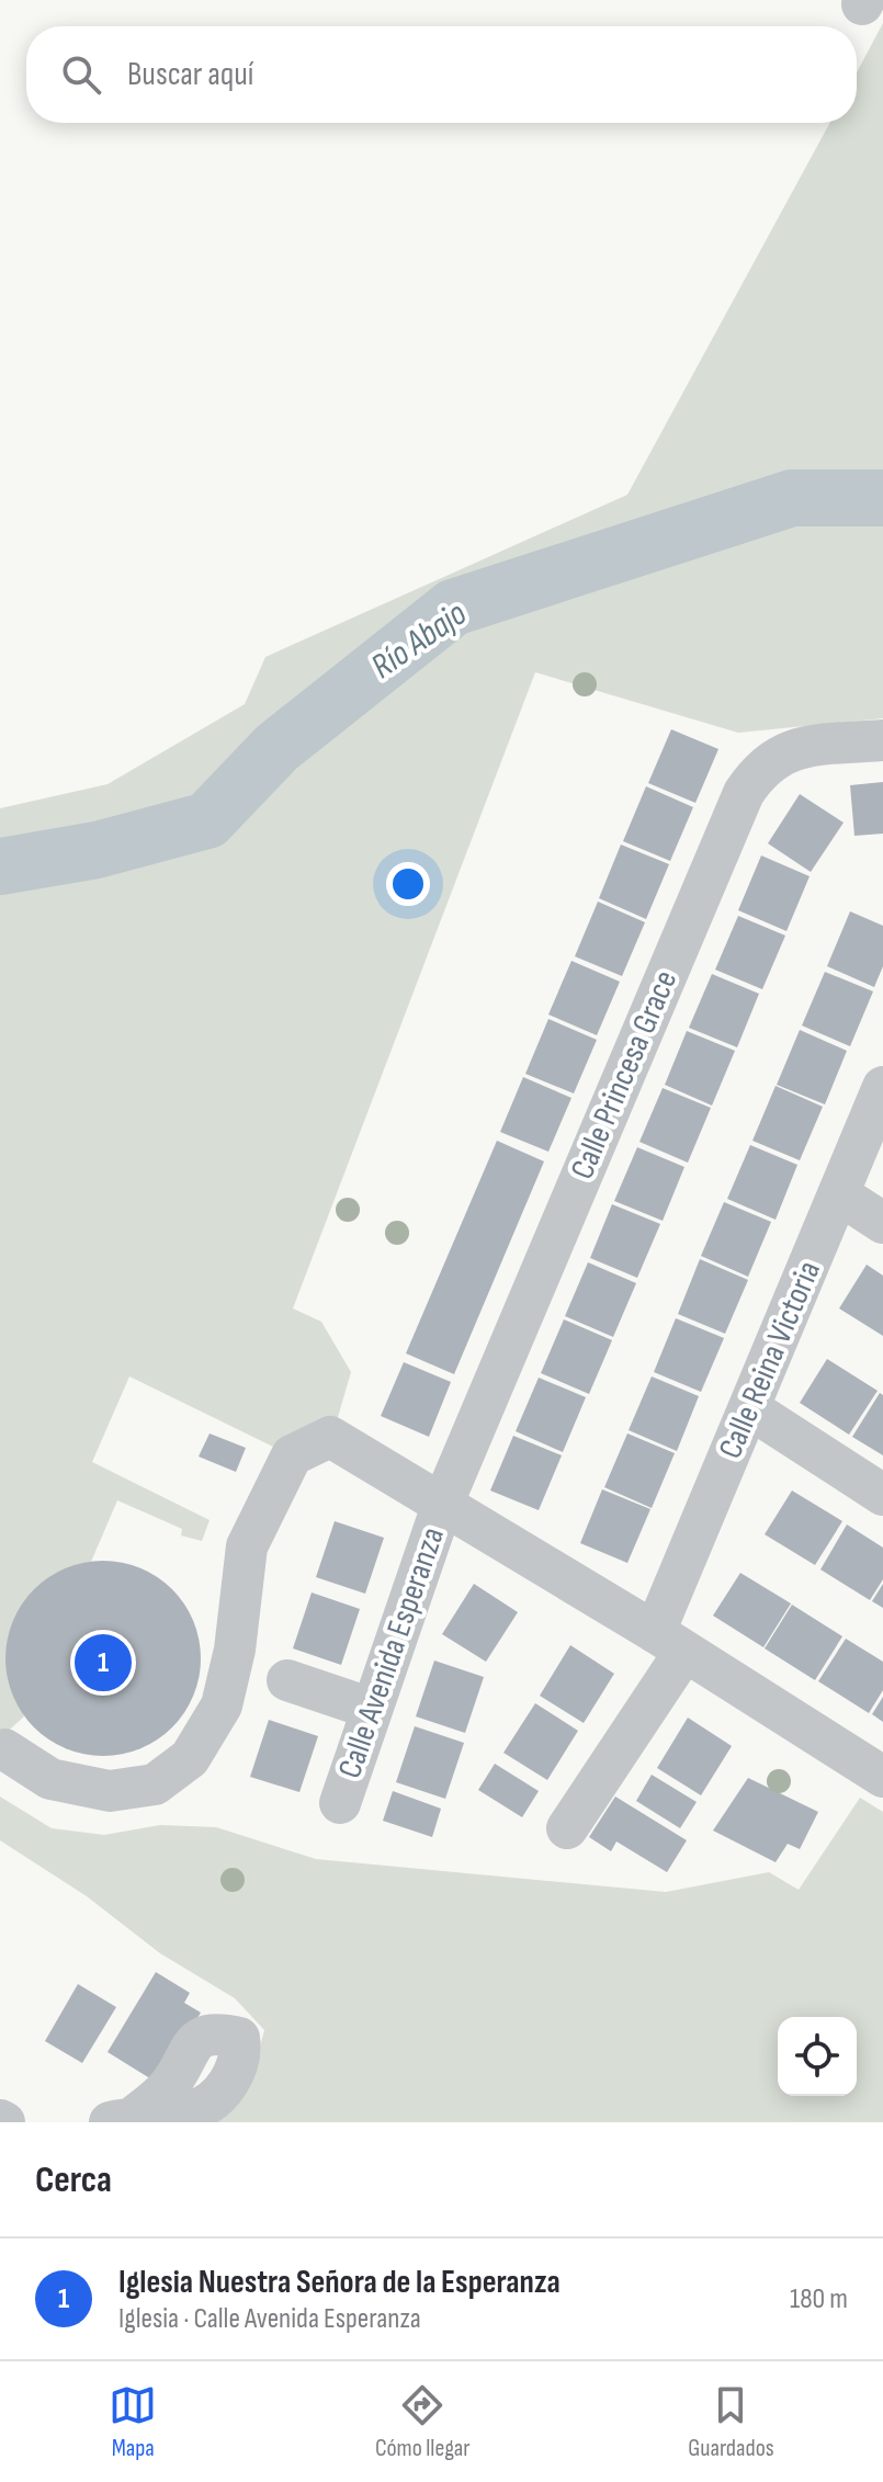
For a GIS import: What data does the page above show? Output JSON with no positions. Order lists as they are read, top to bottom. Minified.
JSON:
{"streets":{"street":["Calle Princesa Grace","Calle Reina Victoria","Calle Avenida Esperanza"]},"crossings":[["Calle Princesa Grace","Calle Avenida Esperanza"]],"water":["Río Abajo"],"page":{"search":"Buscar aquí","pins":"1","heading":"Cerca","list":[{"mark":"1","name":"Iglesia Nuestra Señora de la Esperanza","note":"Iglesia · Calle Avenida Esperanza","value":"180 m"}],"nav":["Mapa","Cómo llegar","Guardados"]}}
